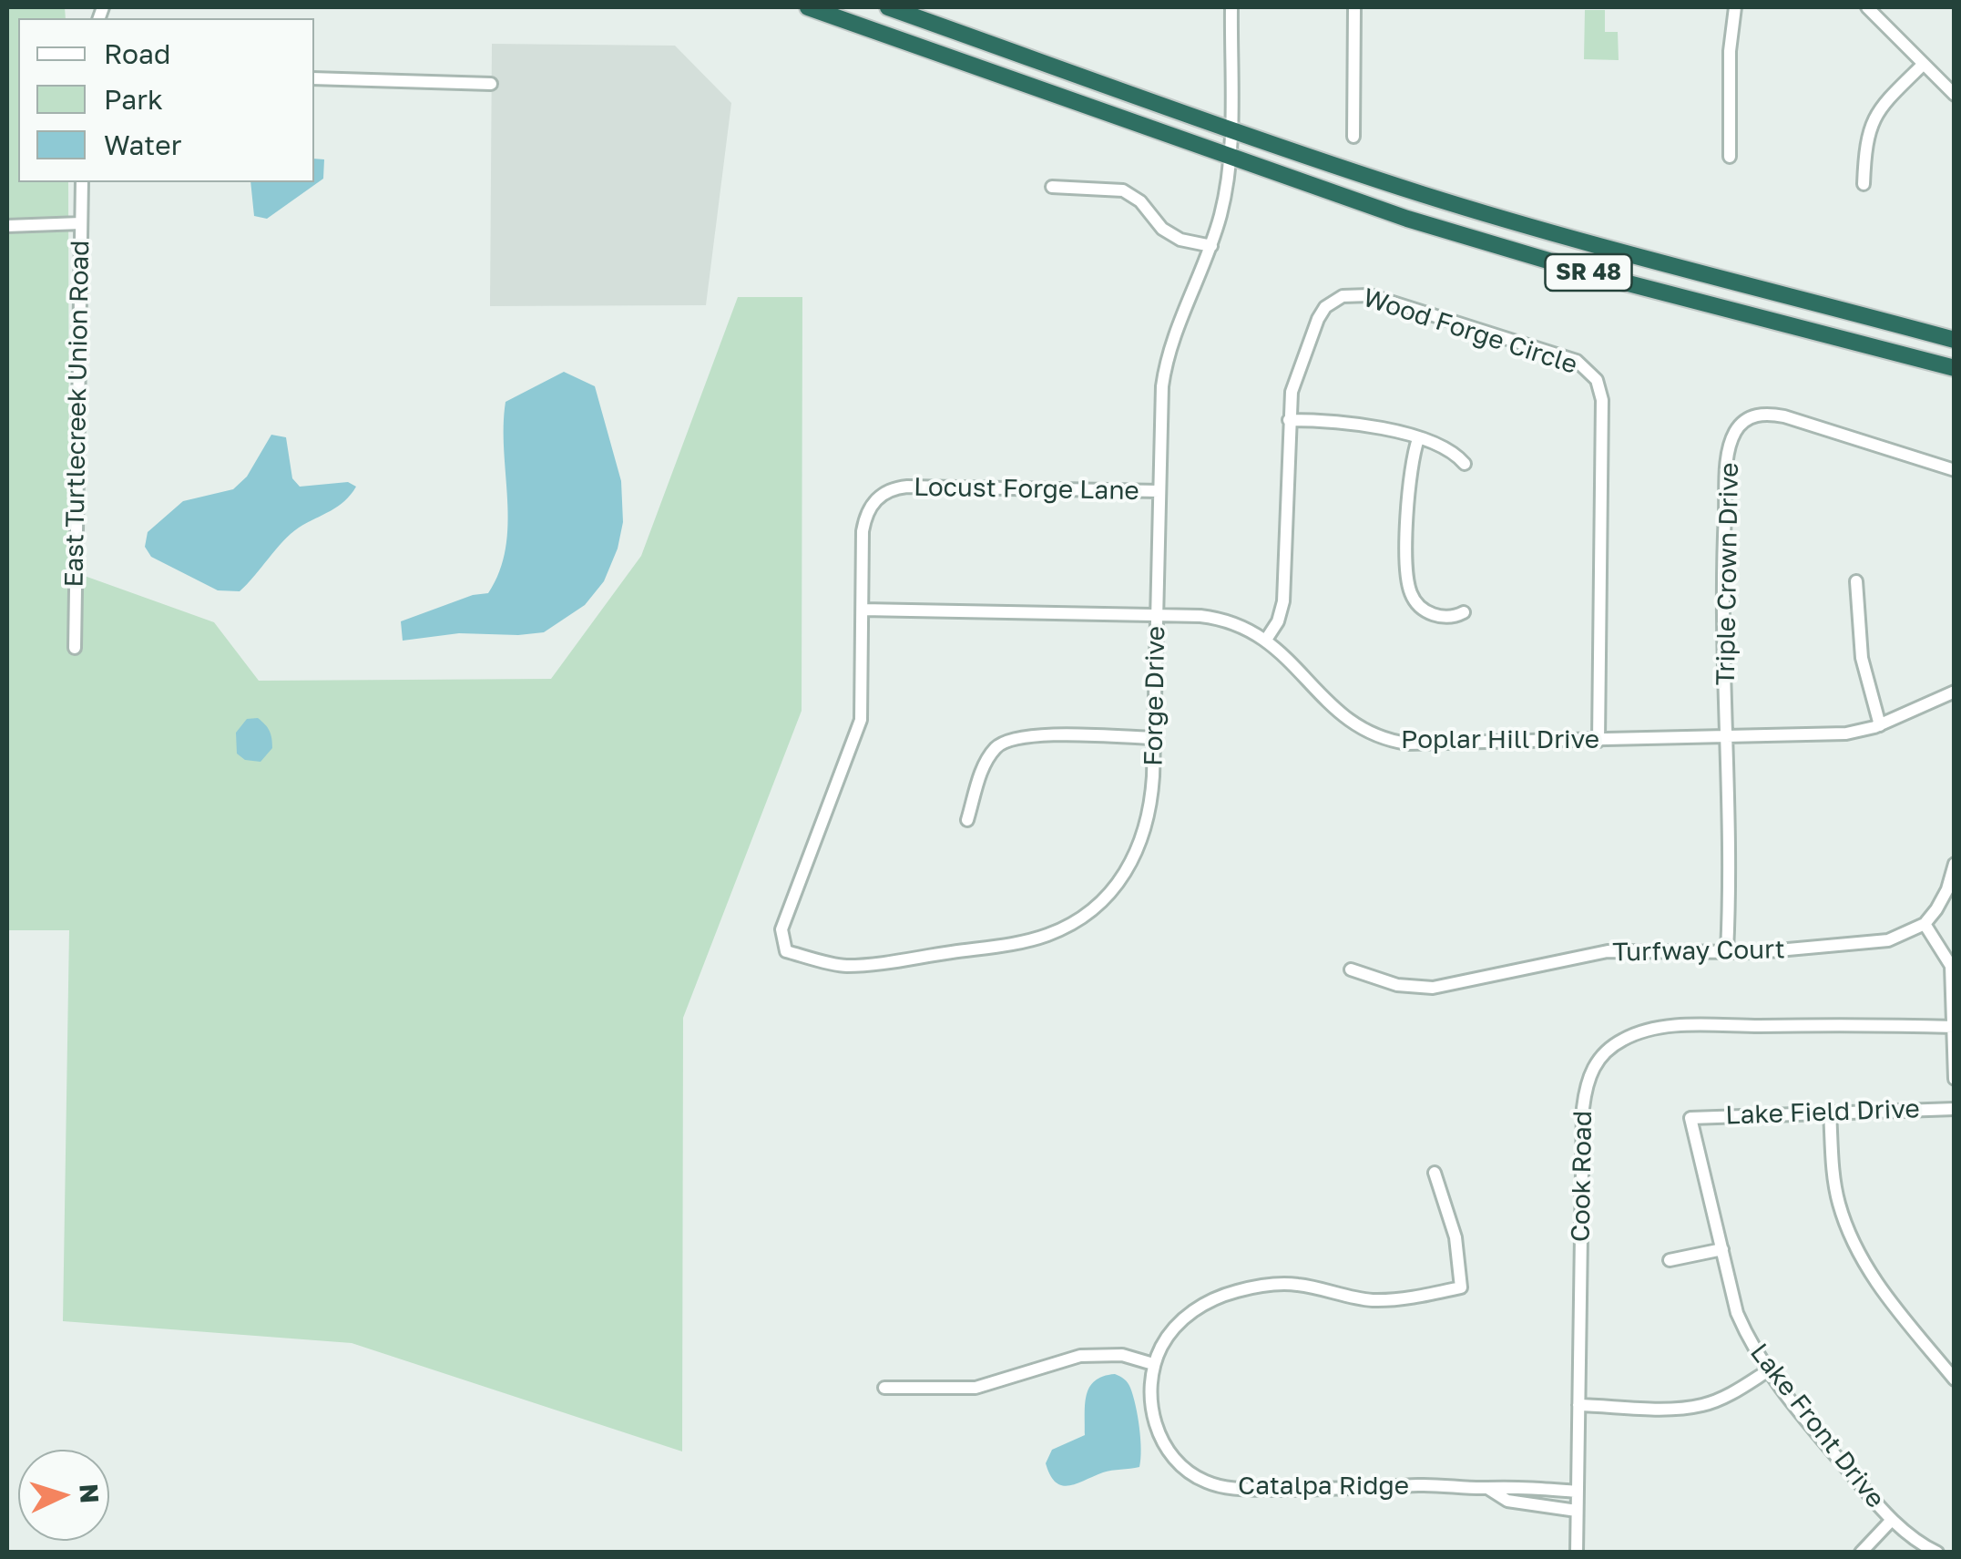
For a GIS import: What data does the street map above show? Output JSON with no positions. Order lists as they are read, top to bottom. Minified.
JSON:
{"streets":{"highway":["SR 48"],"street":["Wood Forge Circle","East Turtlecreek Union Road","Locust Forge Lane","Triple Crown Drive","Forge Drive","Poplar Hill Drive","Turfway Court","Lake Field Drive","Cook Road","Lake Front Drive","Catalpa Ridge"]},"crossings":[["SR 48","Forge Drive"],["Wood Forge Circle","Poplar Hill Drive"],["Locust Forge Lane","Forge Drive"],["Locust Forge Lane","Poplar Hill Drive"],["Triple Crown Drive","Poplar Hill Drive"],["Triple Crown Drive","Turfway Court"],["Forge Drive","Poplar Hill Drive"],["Lake Field Drive","Lake Front Drive"],["Cook Road","Catalpa Ridge"]],"legend":["Road","Park","Water"],"north":"right"}
